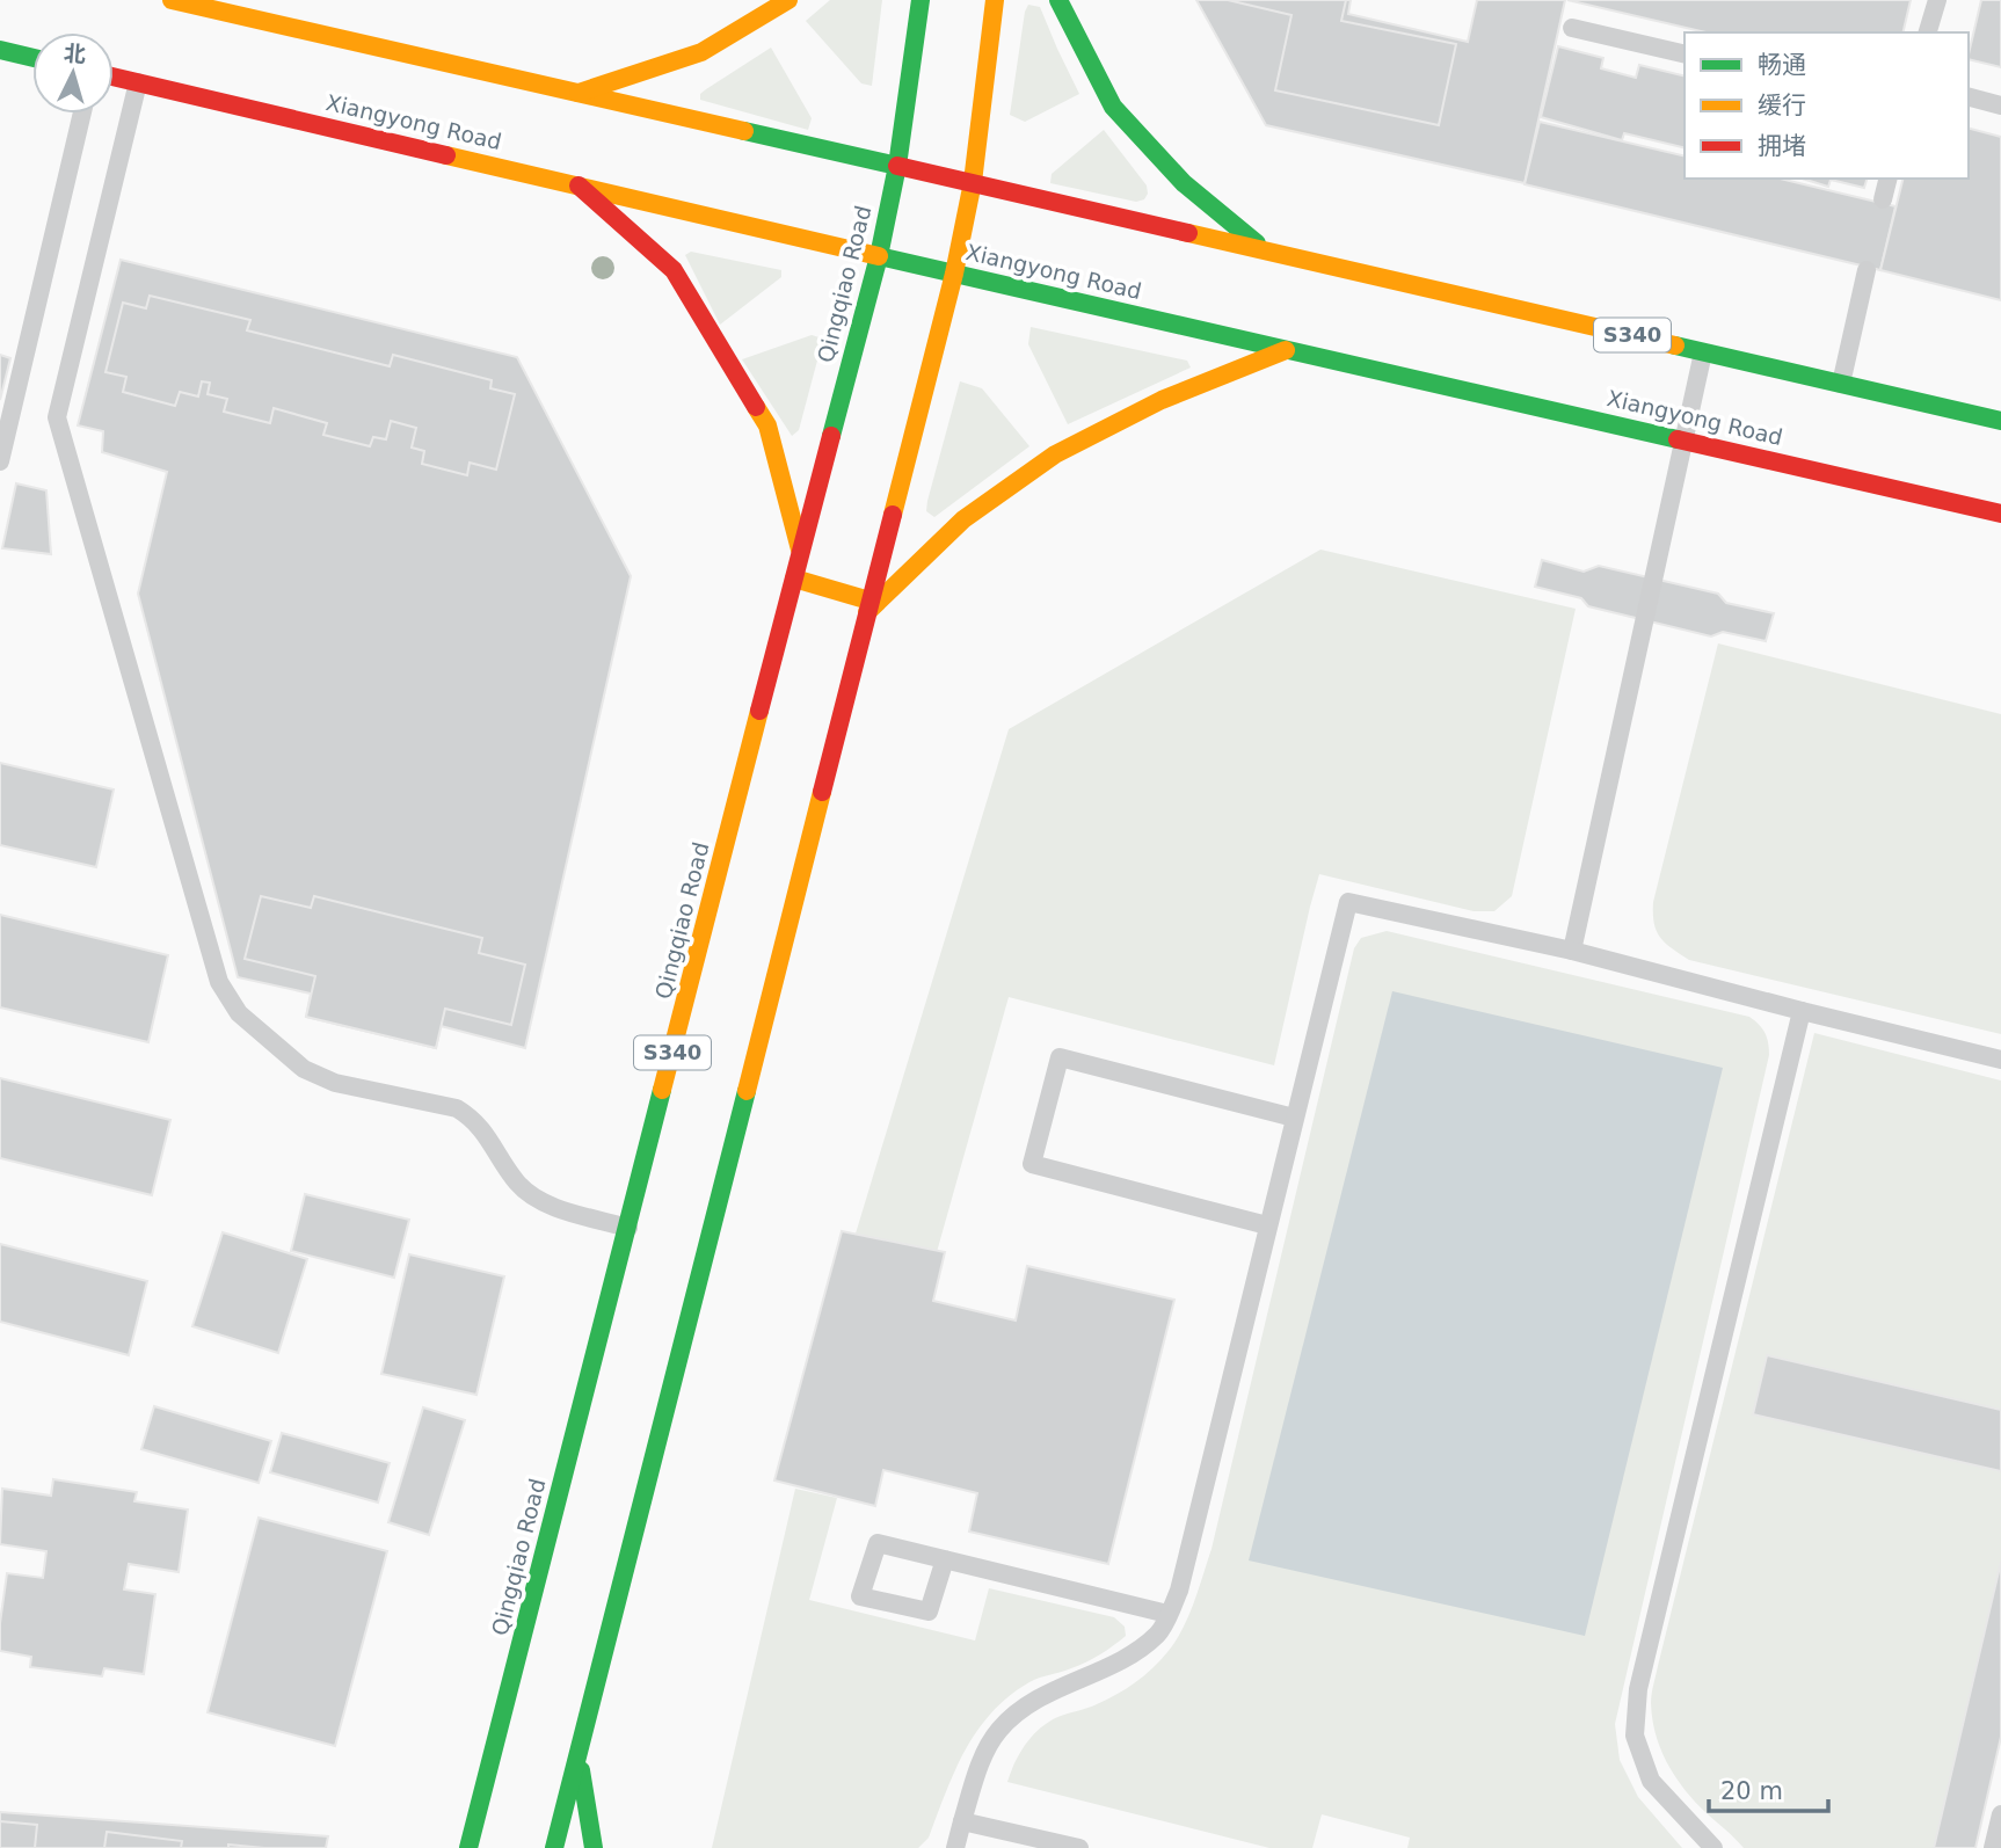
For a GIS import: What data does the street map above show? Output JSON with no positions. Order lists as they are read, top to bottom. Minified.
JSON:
{"streets":{"main road":["Xiangyong Road","Qingqiao Road","S340"]},"crossings":[["Xiangyong Road","Qingqiao Road"],["Qingqiao Road","S340"]],"legend":["畅通","缓行","拥堵"],"scale_bar":"20 m","north":"top"}
